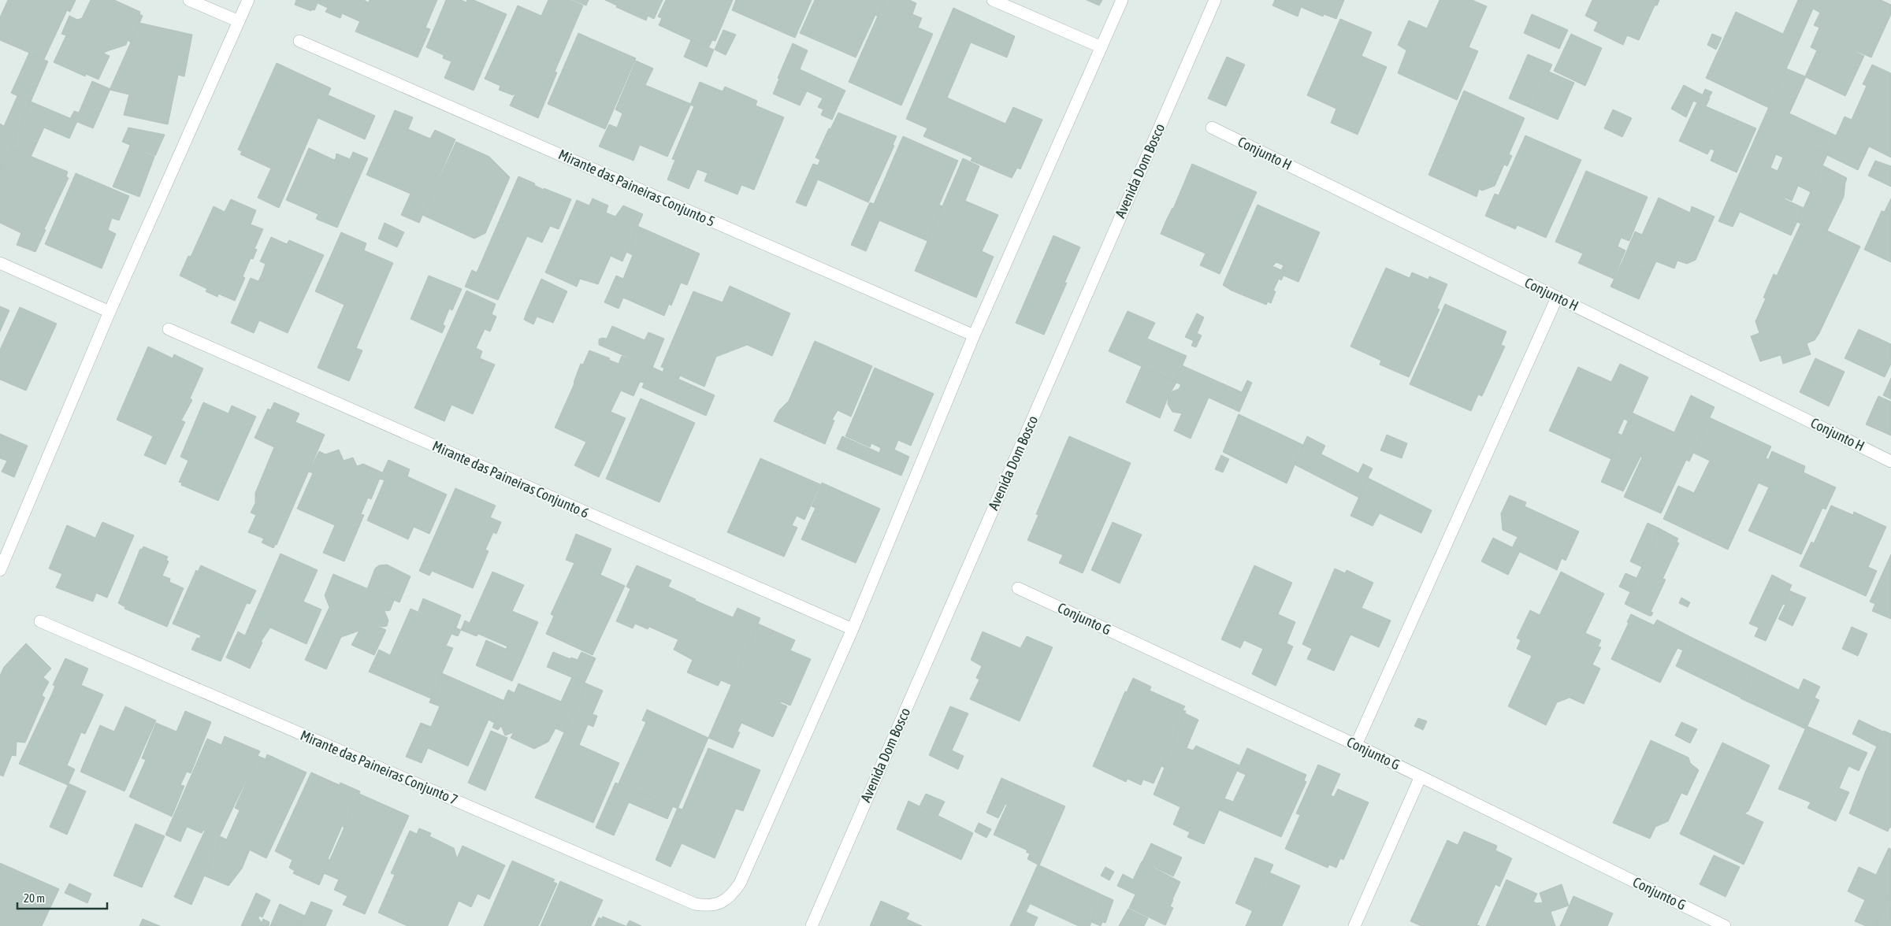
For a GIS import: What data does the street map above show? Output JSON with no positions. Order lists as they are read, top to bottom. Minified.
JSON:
{"streets":{"street":["Conjunto H","Avenida Dom Bosco","Mirante das Paineiras Conjunto 5","Mirante das Paineiras Conjunto 6","Conjunto G","Mirante das Paineiras Conjunto 7"]},"crossings":[["Mirante das Paineiras Conjunto 6","Mirante das Paineiras Conjunto 7"]],"scale_bar":"20 m"}
